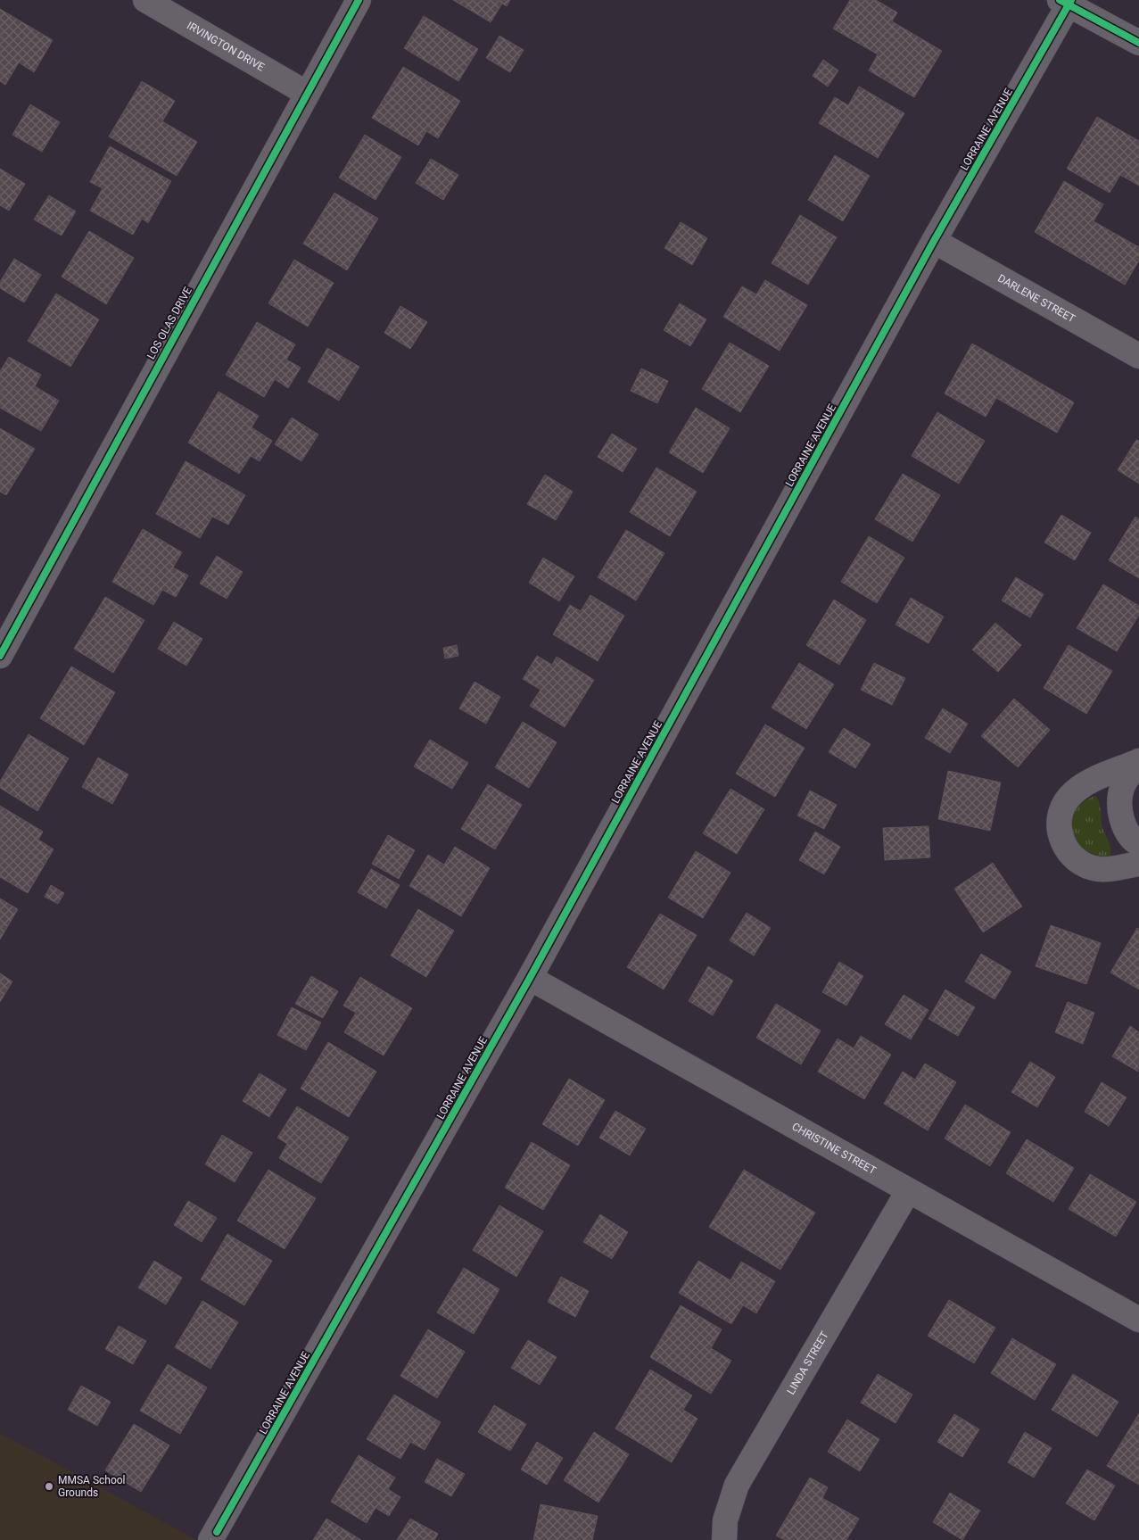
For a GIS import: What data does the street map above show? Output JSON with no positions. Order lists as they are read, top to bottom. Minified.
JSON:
{"streets":{"street":["IRVINGTON DRIVE","LORRAINE AVENUE","DARLENE STREET","LOS OLAS DRIVE","CHRISTINE STREET","LINDA STREET"]},"crossings":[["IRVINGTON DRIVE","LOS OLAS DRIVE"],["LORRAINE AVENUE","DARLENE STREET"],["LORRAINE AVENUE","CHRISTINE STREET"],["CHRISTINE STREET","LINDA STREET"]],"places":["MMSA School Grounds"]}
